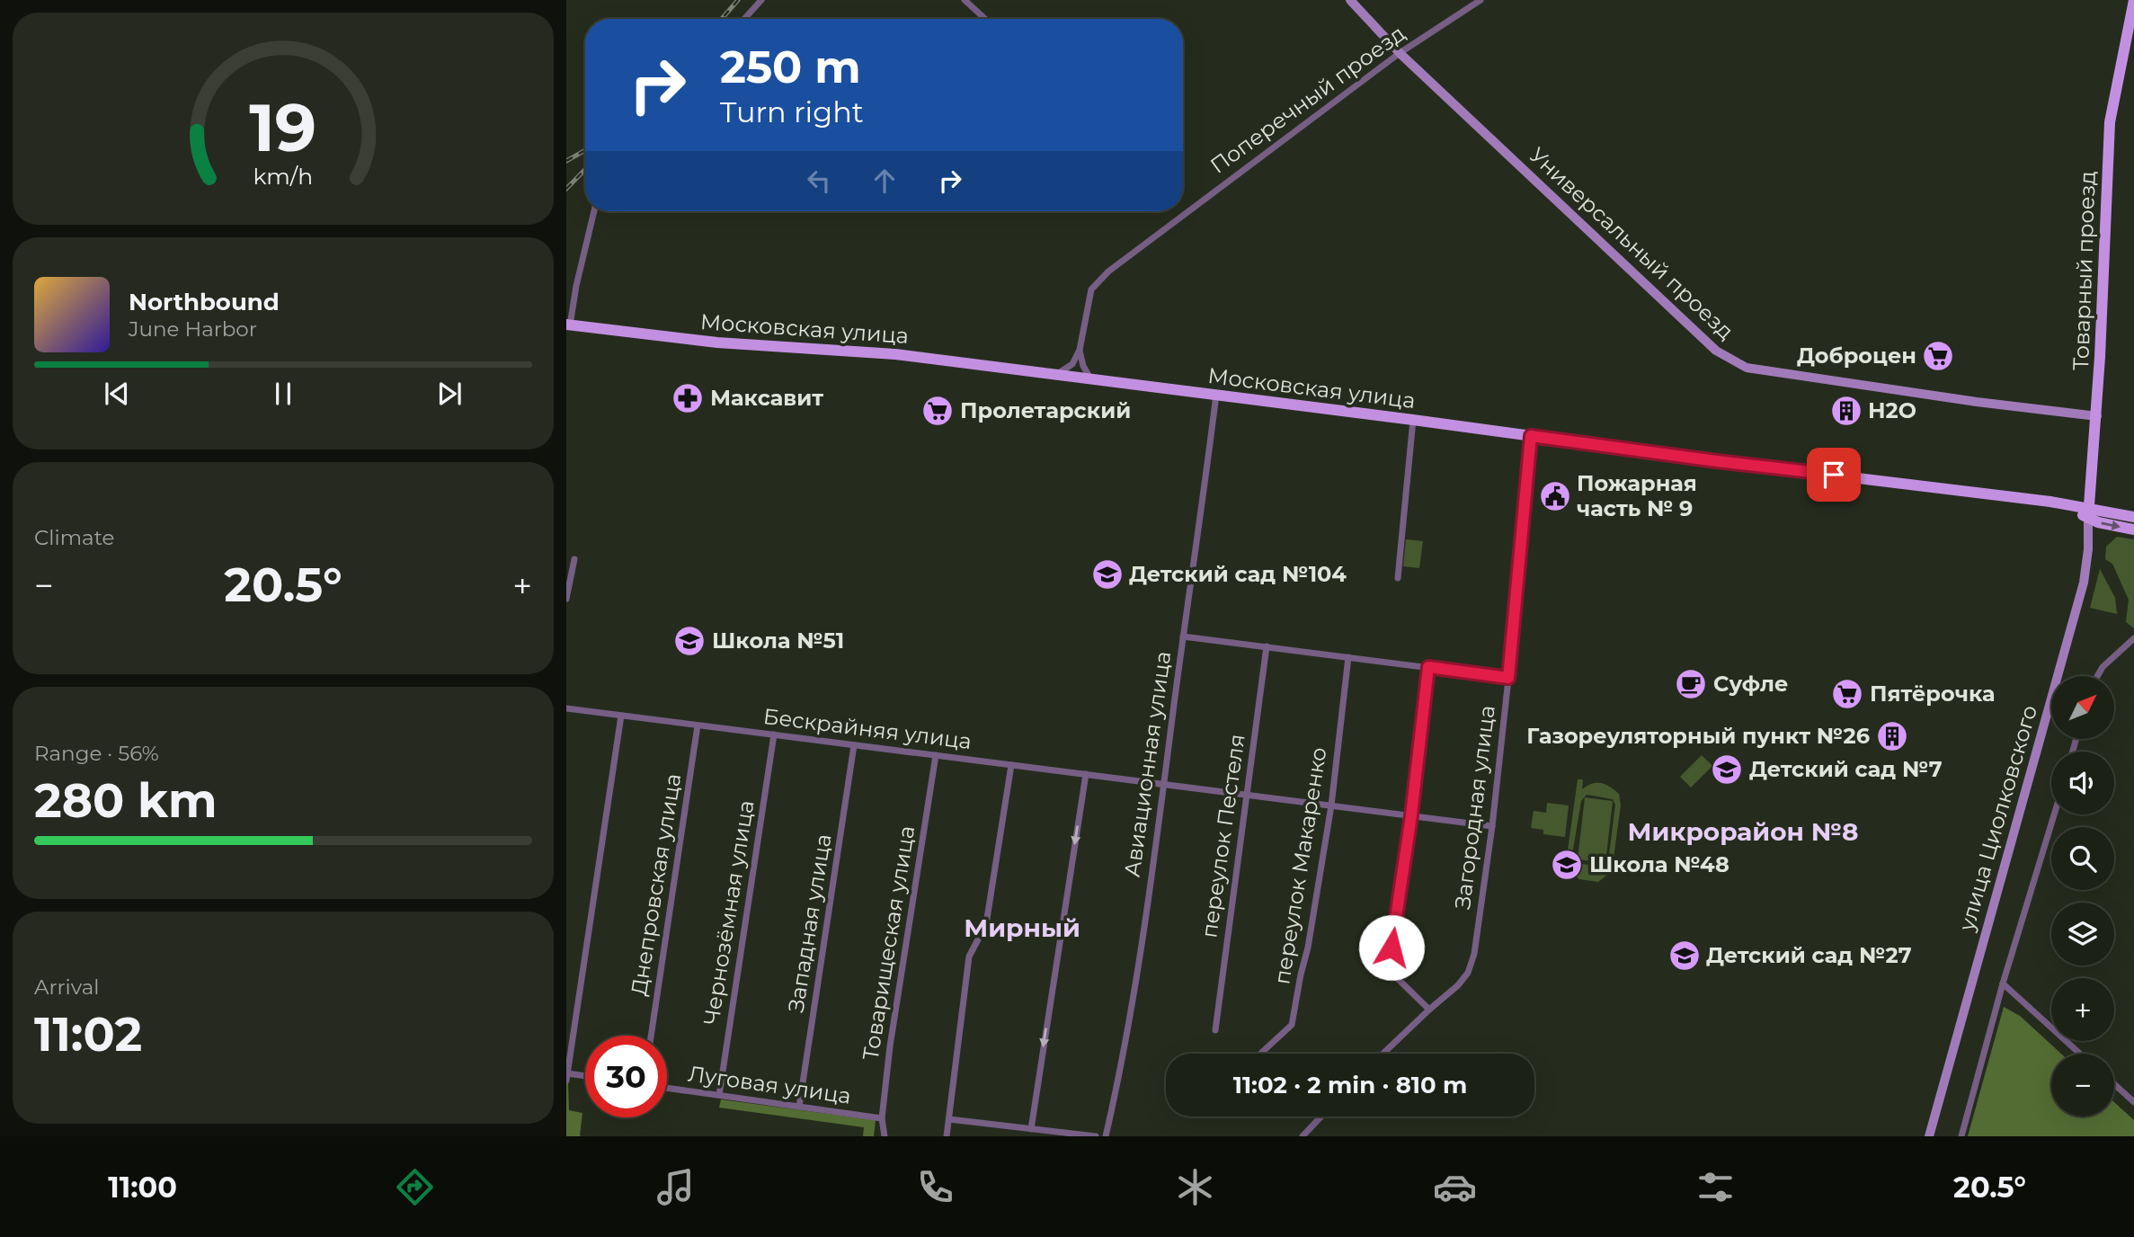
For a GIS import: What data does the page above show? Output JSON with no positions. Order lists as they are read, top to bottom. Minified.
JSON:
{"streets":{"main road":["Товарный проезд","Московская улица"],"street":["Поперечный проезд","Универсальный проезд","Бескрайняя улица","Авиационная улица","Загородная улица","улица Циолковского","переулок Пестеля","переулок Макаренко","Днепровская улица","Чернозёмная улица","Западная улица","Товарищеская улица","Луговая улица"]},"crossings":[["Поперечный проезд","Универсальный проезд"],["Поперечный проезд","Московская улица"],["Универсальный проезд","Товарный проезд"],["Товарный проезд","Московская улица"],["Товарный проезд","улица Циолковского"],["Московская улица","Авиационная улица"],["Московская улица","Загородная улица"],["Московская улица","улица Циолковского"],["Бескрайняя улица","Авиационная улица"],["Бескрайняя улица","Загородная улица"],["Бескрайняя улица","переулок Пестеля"],["Бескрайняя улица","переулок Макаренко"],["Бескрайняя улица","Днепровская улица"],["Бескрайняя улица","Чернозёмная улица"],["Бескрайняя улица","Западная улица"],["Бескрайняя улица","Товарищеская улица"],["Чернозёмная улица","Луговая улица"],["Западная улица","Луговая улица"],["Товарищеская улица","Луговая улица"]],"districts":["Микрорайон №8","Мирный"],"places":{"supermarket":["Доброцен","Пролетарский","Пятёрочка"],"pharmacy":["Максавит"],"building":["Н2О","Газореуляторный пункт №26"],"public building":["Пожарная часть № 9"],"school or university":["Детский сад №104","Школа №51","Детский сад №7","Школа №48","Детский сад №27"],"cafe":["Суфле"]},"north":"top right","page":{"turn":["250 m","Turn right"],"song":["Northbound","June Harbor"],"tile":["Climate",["Range · 56%","280 km"],["Arrival","11:02"]],"heat":["−","20.5°","+"],"map_buttons":["+","−"],"limit":"30","trip":"11:02 · 2 min · 810 m","tabs":["11:00","20.5°"],"gauge":["19","km/h"]}}
